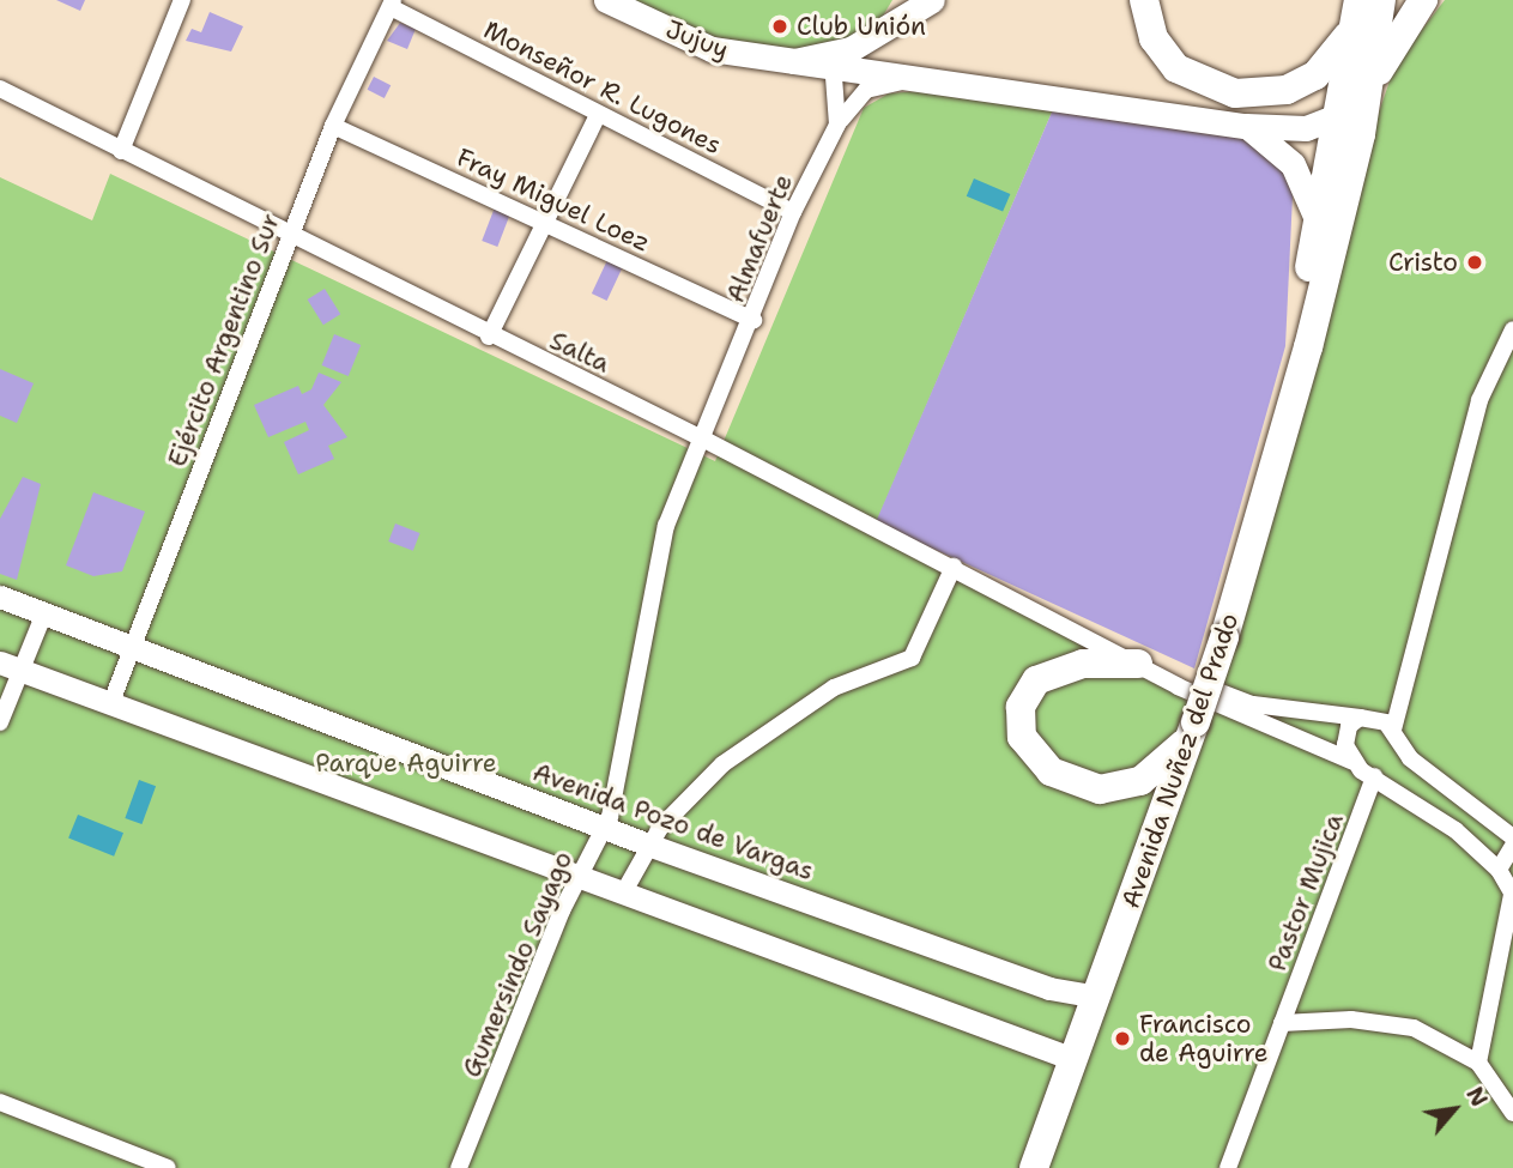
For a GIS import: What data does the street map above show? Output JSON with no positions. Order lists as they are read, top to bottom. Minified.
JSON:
{"streets":{"highway":["Avenida Nuñez del Prado"],"main road":["Jujuy","Avenida Pozo de Vargas"],"street":["Monseñor R. Lugones","Fray Miguel Loez","Almafuerte","Ejército Argentino Sur","Salta","Pastor Mujica","Gumersindo Sayago"]},"crossings":[["Monseñor R. Lugones","Almafuerte"],["Monseñor R. Lugones","Ejército Argentino Sur"],["Fray Miguel Loez","Almafuerte"],["Fray Miguel Loez","Ejército Argentino Sur"],["Almafuerte","Salta"],["Almafuerte","Gumersindo Sayago"],["Ejército Argentino Sur","Salta"],["Ejército Argentino Sur","Avenida Pozo de Vargas"],["Salta","Gumersindo Sayago"],["Avenida Nuñez del Prado","Avenida Pozo de Vargas"],["Avenida Pozo de Vargas","Gumersindo Sayago"]],"parks":["Parque Aguirre"],"places":["Club Unión","Cristo","Francisco de Aguirre"],"north":"top right"}
